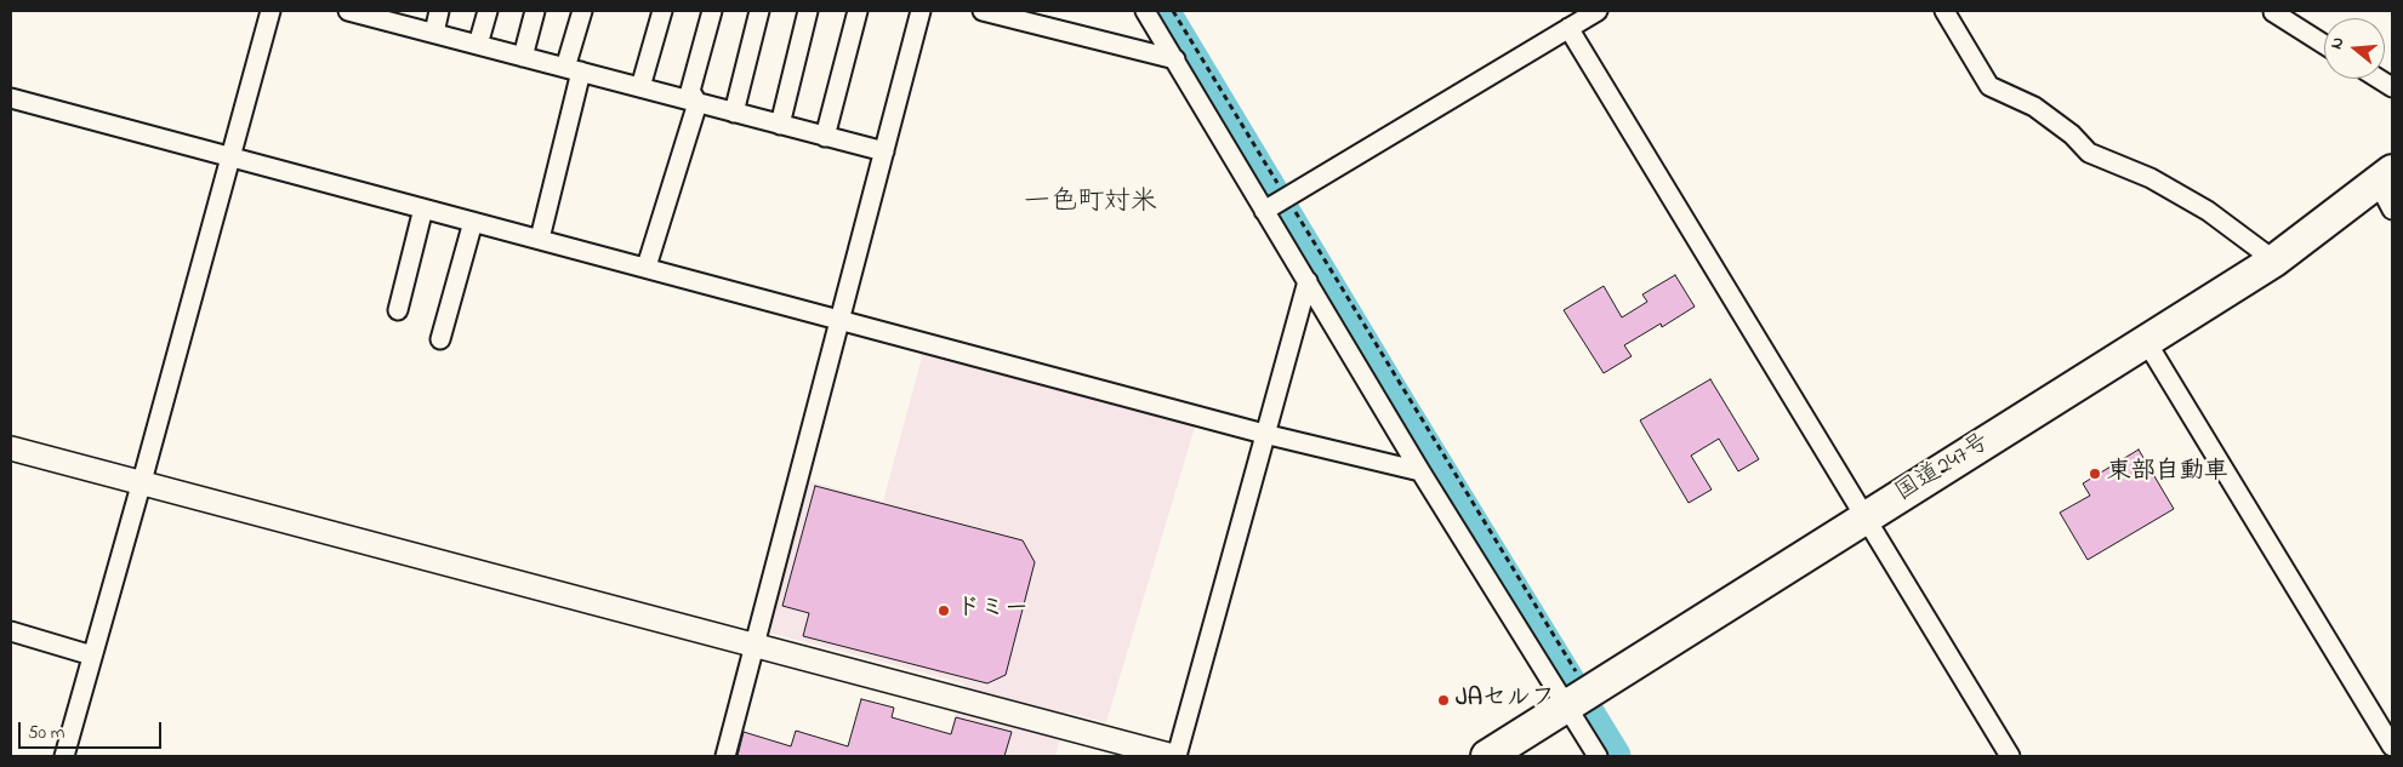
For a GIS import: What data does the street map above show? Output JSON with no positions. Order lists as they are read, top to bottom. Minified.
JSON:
{"streets":{"highway":["国道247号"]},"districts":["一色町対米"],"places":["東部自動車","ドミー","JAセルフ"],"scale_bar":"50 m","north":"left"}
